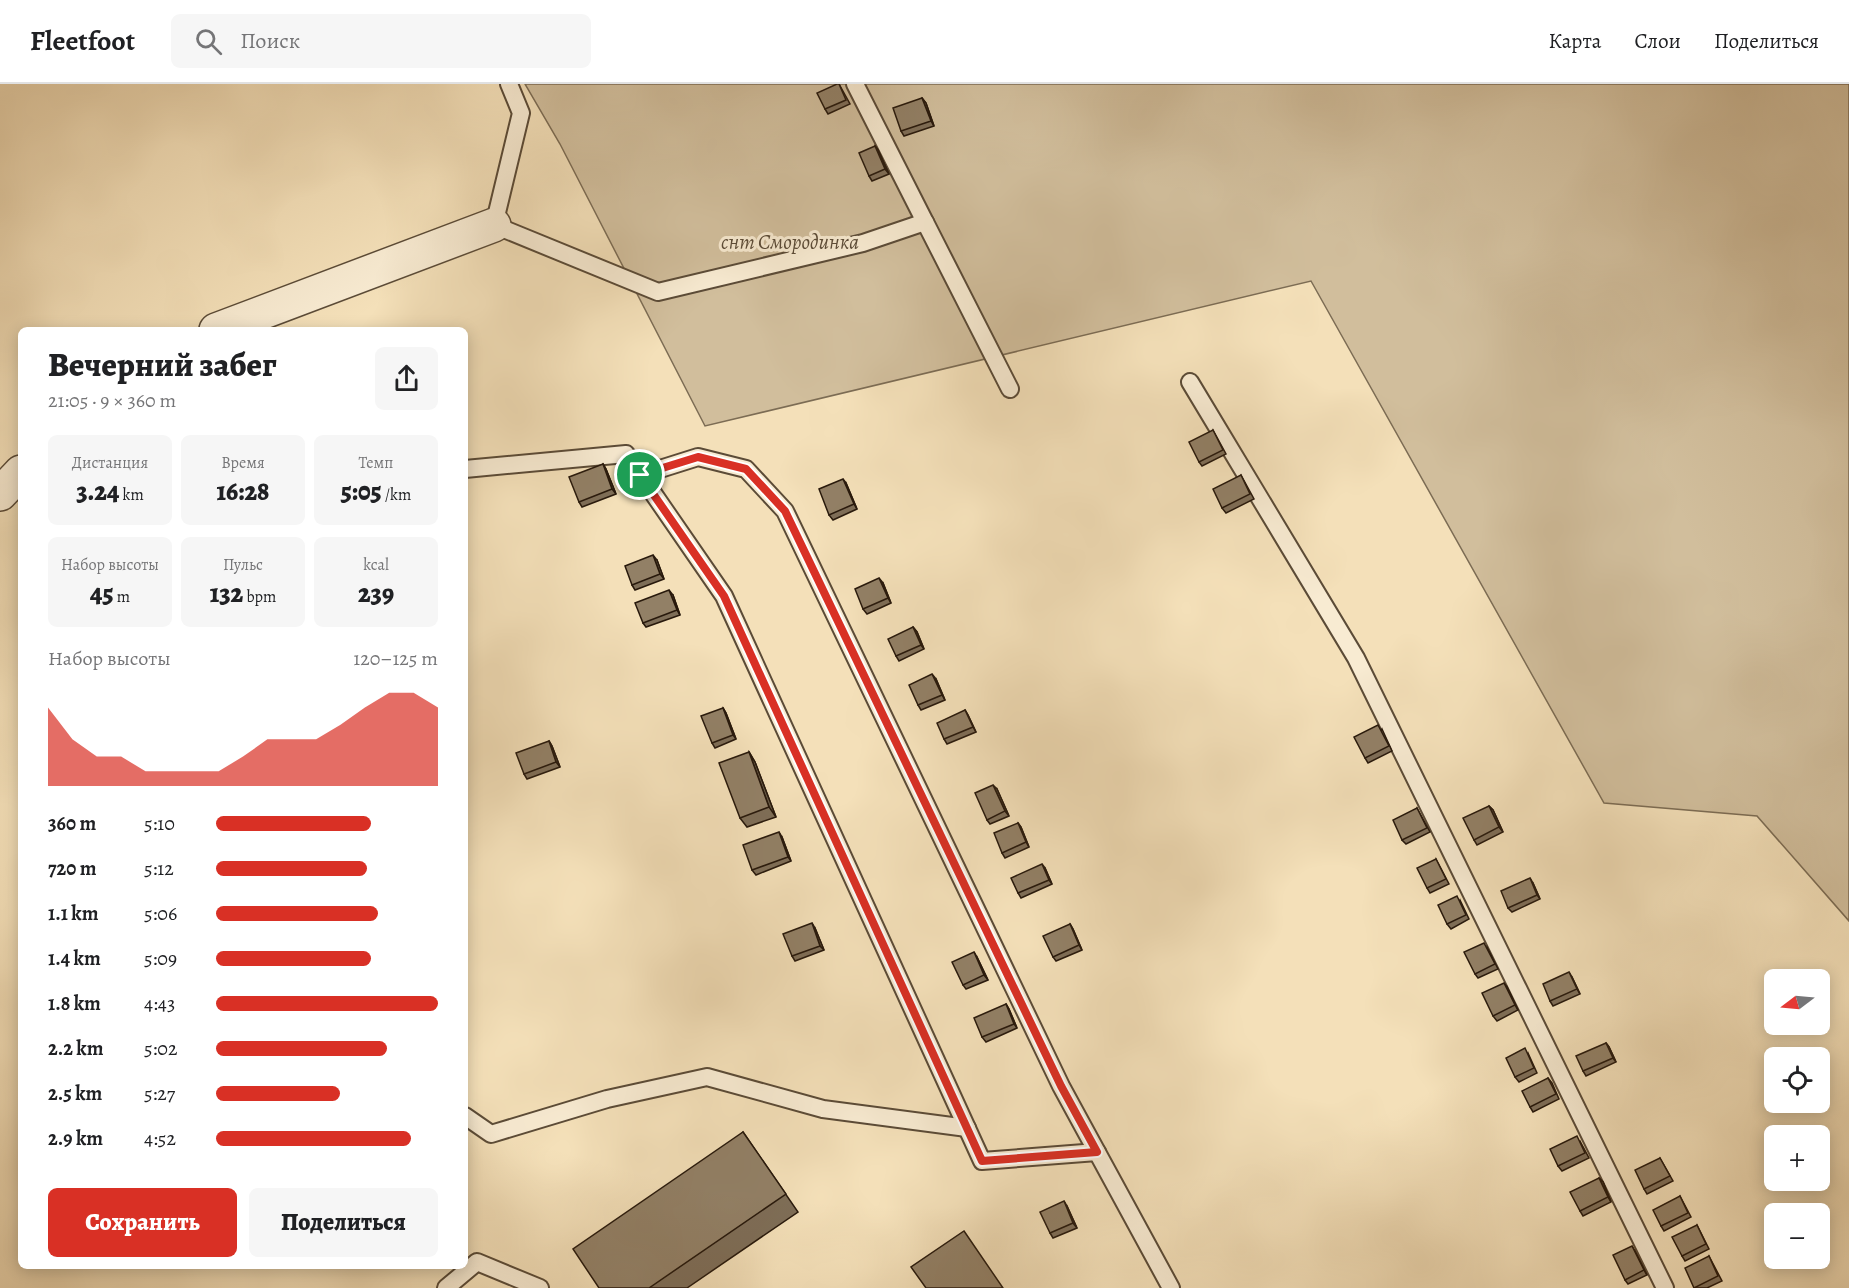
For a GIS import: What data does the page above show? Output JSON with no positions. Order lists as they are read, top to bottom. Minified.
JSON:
{"parks":["снт Смородинка"],"north":"left","page":{"header":"Fleetfoot","search":"Поиск","nav":["Карта","Слои","Поделиться"],"heading":["Вечерний забег","21:05 · 9 × 360 m"],"stats":[["Дистанция","3.24 km"],["Время","16:28"],["Темп","5:05 /km"],["Набор высоты","45 m"],["Пульс","132 bpm"],["kcal","239"]],"chart":["Набор высоты","120–125 m"],"list":[{"name":"360 m","note":"5:10"},{"name":"720 m","note":"5:12"},{"name":"1.1 km","note":"5:06"},{"name":"1.4 km","note":"5:09"},{"name":"1.8 km","note":"4:43"},{"name":"2.2 km","note":"5:02"},{"name":"2.5 km","note":"5:27"},{"name":"2.9 km","note":"4:52"}],"map_buttons":["+","−"],"buttons":["Сохранить","Поделиться"]}}
